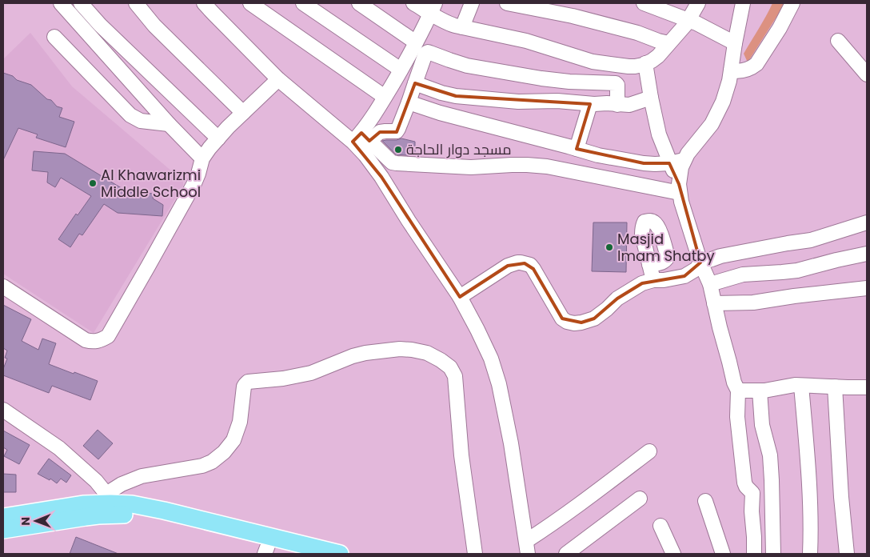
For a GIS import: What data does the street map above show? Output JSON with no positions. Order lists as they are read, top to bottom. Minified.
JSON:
{"places":["مسجد دوار الحاجة","Al Khawarizmi Middle School","Masjid Imam Shatby"],"north":"left"}
